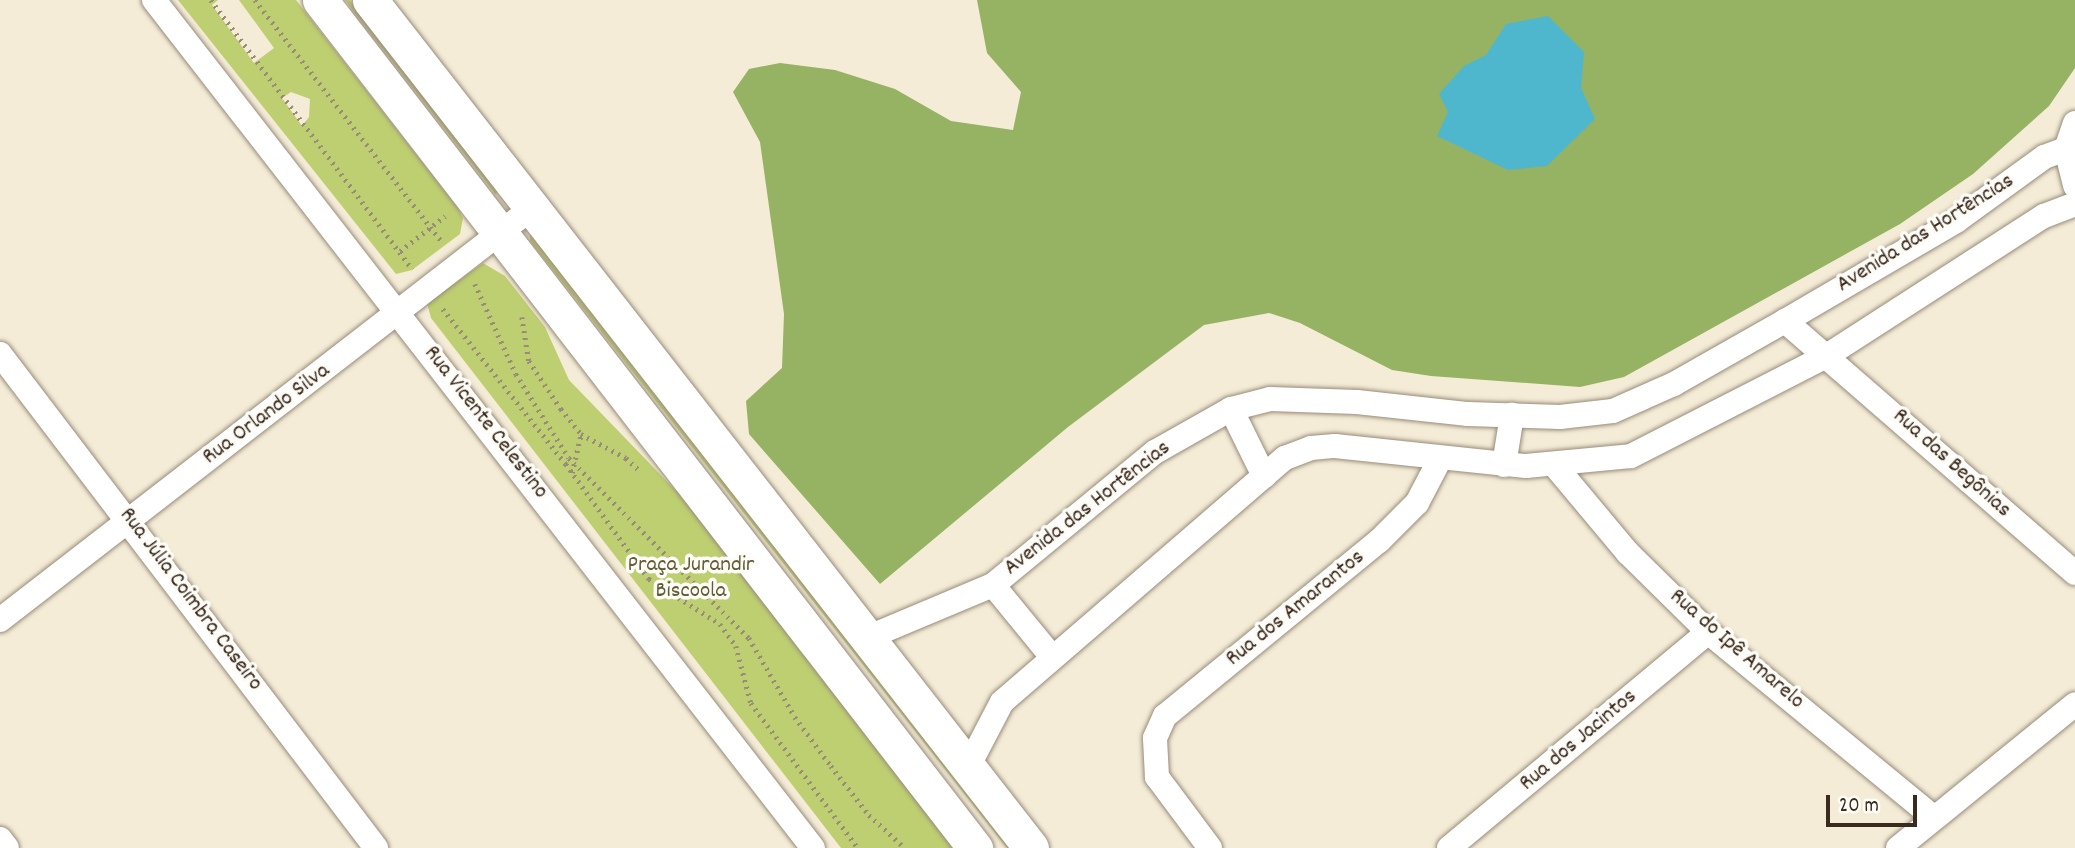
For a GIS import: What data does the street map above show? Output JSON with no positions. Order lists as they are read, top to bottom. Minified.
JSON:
{"streets":{"street":["Avenida das Hortências","Rua Orlando Silva","Rua Vicente Celestino","Rua das Begônias","Rua Júlia Coimbra Caseiro","Rua dos Amarantos","Rua do Ipê Amarelo","Rua dos Jacintos"]},"crossings":[["Avenida das Hortências","Rua das Begônias"],["Avenida das Hortências","Rua dos Amarantos"],["Avenida das Hortências","Rua do Ipê Amarelo"],["Rua Orlando Silva","Rua Vicente Celestino"],["Rua Orlando Silva","Rua Júlia Coimbra Caseiro"],["Rua do Ipê Amarelo","Rua dos Jacintos"]],"parks":["Praça Jurandir Biscoola"],"scale_bar":"20 m"}
